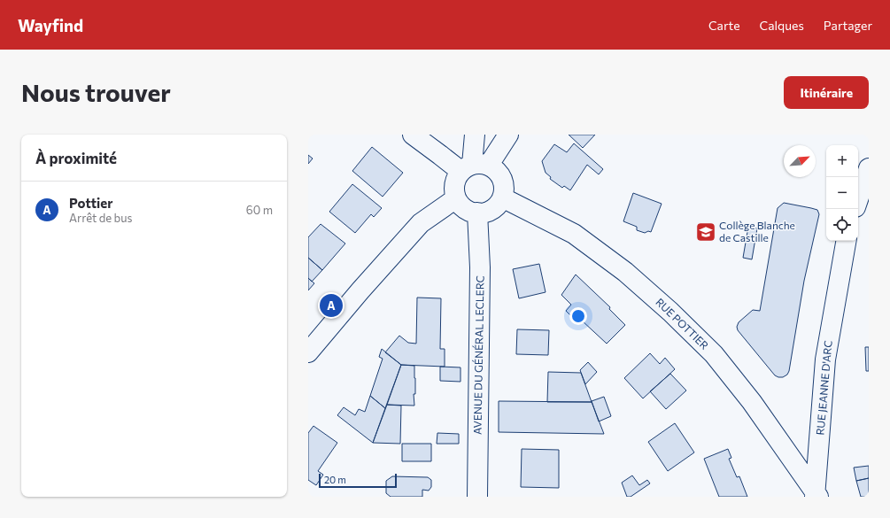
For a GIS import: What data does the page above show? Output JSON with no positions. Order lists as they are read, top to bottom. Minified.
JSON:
{"streets":{"street":["RUE POTTIER","AVENUE DU GÉNÉRAL LECLERC","RUE JEANNE D'ARC"]},"crossings":[["RUE POTTIER","AVENUE DU GÉNÉRAL LECLERC"],["RUE POTTIER","RUE JEANNE D'ARC"]],"places":{"school or university":["Collège Blanche de Castille"]},"scale_bar":"20 m","north":"top right","page":{"header":"Wayfind","nav":["Carte","Calques","Partager"],"buttons":"Itinéraire","title":"Nous trouver","heading":"À proximité","map_buttons":["+","−"],"list":[{"mark":"A","name":"Pottier","note":"Arrêt de bus","value":"60 m"}],"pins":"A","scale":"20 m"}}
